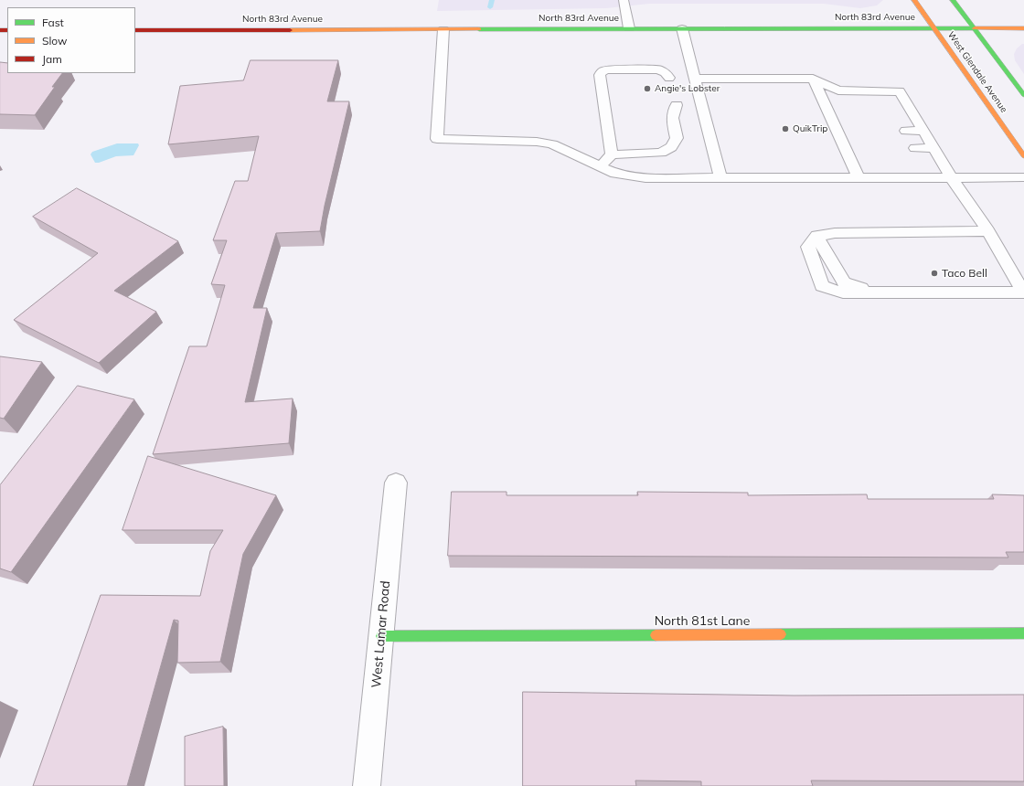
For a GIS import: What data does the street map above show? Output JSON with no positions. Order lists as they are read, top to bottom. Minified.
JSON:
{"streets":{"main road":["North 83rd Avenue","West Glendale Avenue","North 81st Lane"],"street":["West Lamar Road"]},"crossings":[["North 83rd Avenue","West Glendale Avenue"],["North 81st Lane","West Lamar Road"]],"places":["Angie's Lobster","QuikTrip","Taco Bell"],"legend":["Fast","Slow","Jam"]}
